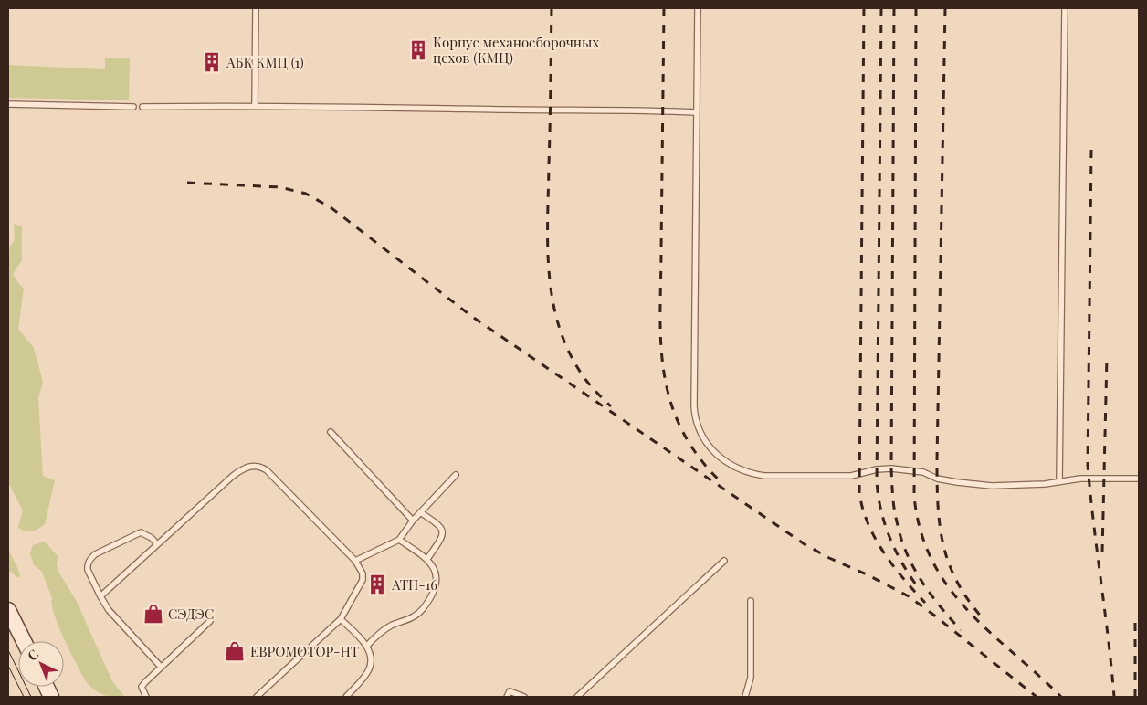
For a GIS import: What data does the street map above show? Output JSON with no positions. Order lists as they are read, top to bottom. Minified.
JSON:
{"places":{"building":["Корпус механосборочных цехов (КМЦ)","АБК КМЦ (1)","АТП-16"],"shop":["СЭДЭС","ЕВРОМОТОР-НТ"]},"north":"top left"}
